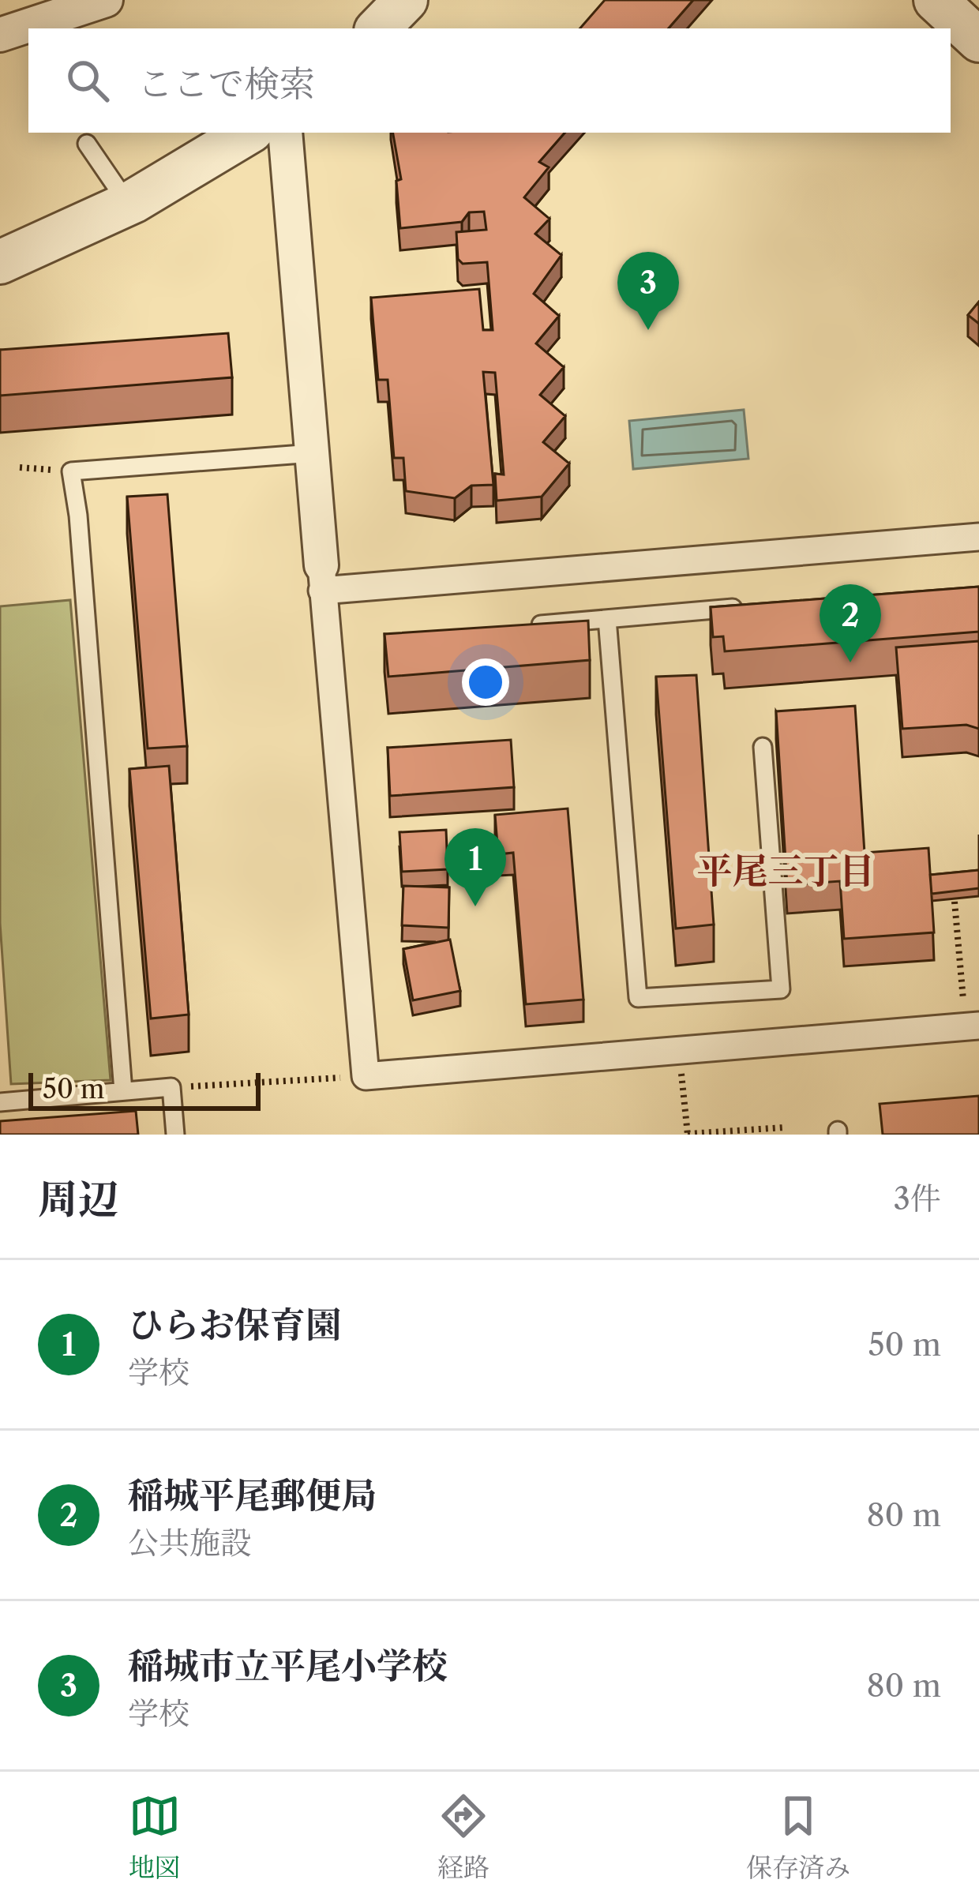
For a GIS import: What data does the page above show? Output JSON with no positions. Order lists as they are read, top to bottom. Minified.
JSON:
{"districts":["平尾三丁目"],"scale_bar":"50 m","page":{"search":"ここで検索","pins":["3","2","1"],"scale":"50 m","heading":["周辺","3件"],"list":[{"mark":"1","name":"ひらお保育園","note":"学校","value":"50 m"},{"mark":"2","name":"稲城平尾郵便局","note":"公共施設","value":"80 m"},{"mark":"3","name":"稲城市立平尾小学校","note":"学校","value":"80 m"}],"nav":["地図","経路","保存済み"]}}
